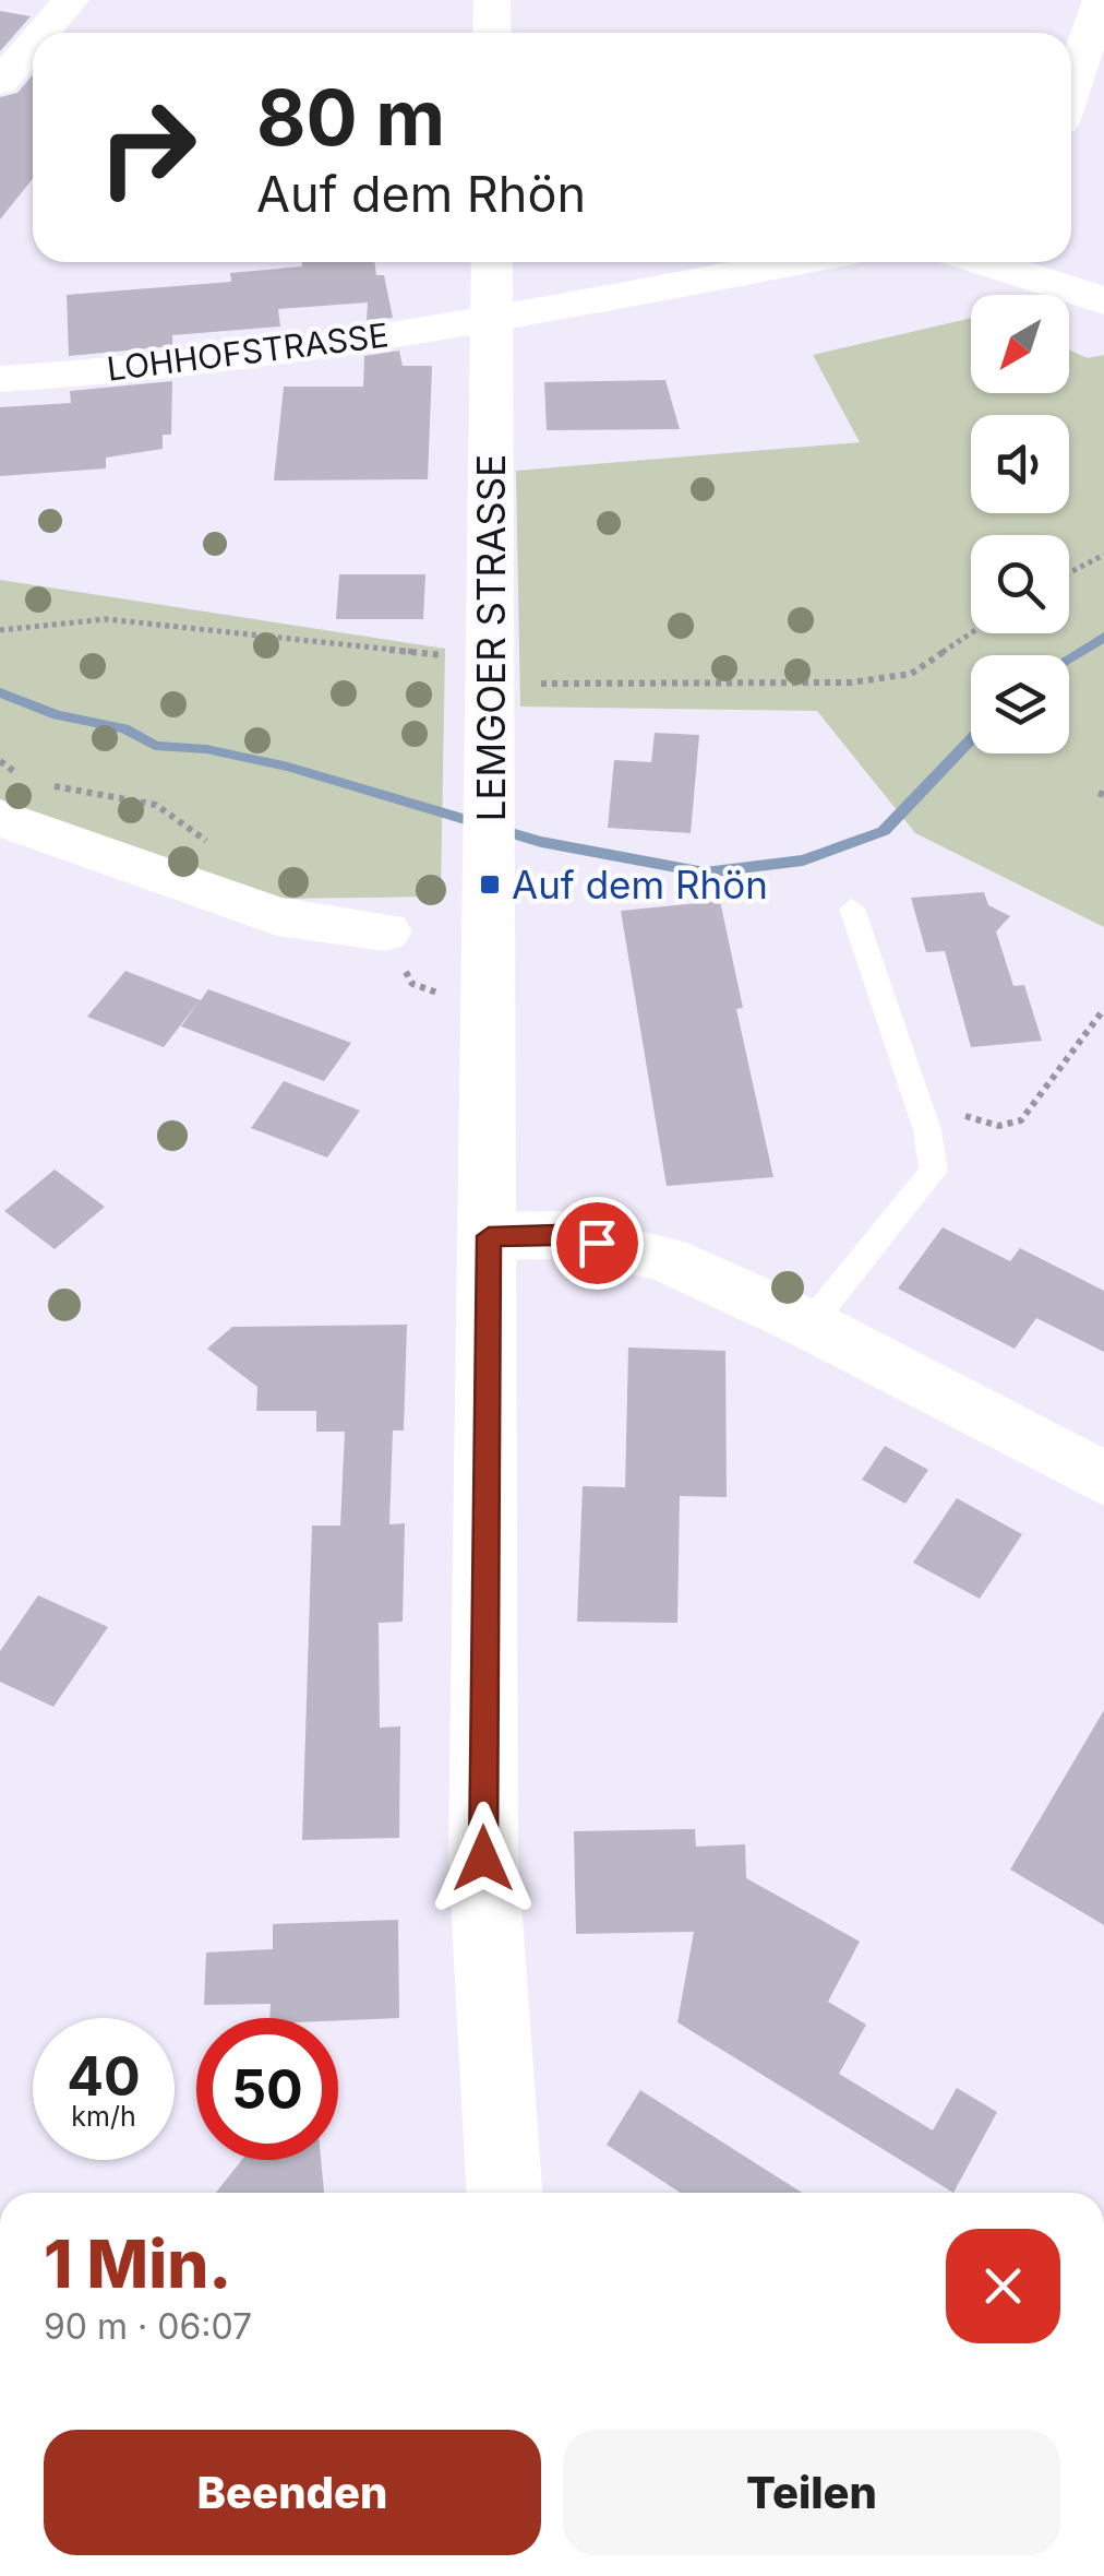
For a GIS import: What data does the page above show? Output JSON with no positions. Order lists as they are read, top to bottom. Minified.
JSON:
{"streets":{"street":["LOHHOFSTRASSE","LEMGOER STRASSE"]},"crossings":[["LOHHOFSTRASSE","LEMGOER STRASSE"]],"places":{"transit":["Auf dem Rhön"]},"north":"bottom left","page":{"turn":["80 m","Auf dem Rhön"],"speed":"40 km/h","limit":"50","heading":["1 Min.","90 m · 06:07"],"buttons":["Beenden","Teilen"]}}
